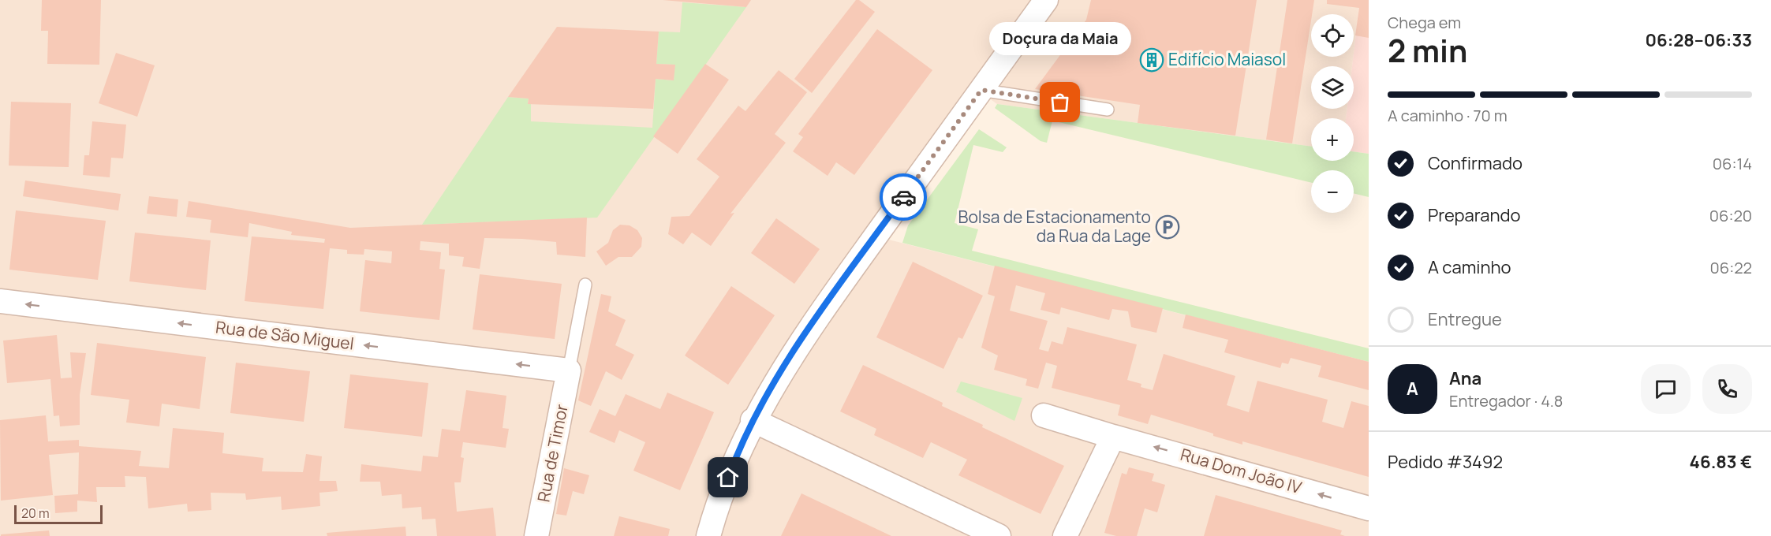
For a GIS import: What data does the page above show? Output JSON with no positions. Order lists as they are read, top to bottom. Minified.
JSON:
{"streets":{"street":["Rua de São Miguel","Rua de Timor","Rua Dom João IV"]},"crossings":[["Rua de São Miguel","Rua de Timor"]],"one_way":["Rua de São Miguel","Rua Dom João IV"],"places":{"building":["Edifício Maiasol"],"other":["Doçura da Maia"],"parking":["Bolsa de Estacionamento da Rua da Lage"]},"scale_bar":"20 m","page":{"heading":["2 min","Chega em","06:28–06:33"],"panel":["Ana","Entregador · 4.8","Pedido #3492","46.83 €"],"map_buttons":["+","−"],"bubble":"Doçura da Maia","bar":"A caminho · 70 m","list":[["Confirmado","06:14"],["Preparando","06:20"],["A caminho","06:22"],"Entregue"],"round":"A","scale":"20 m"}}
